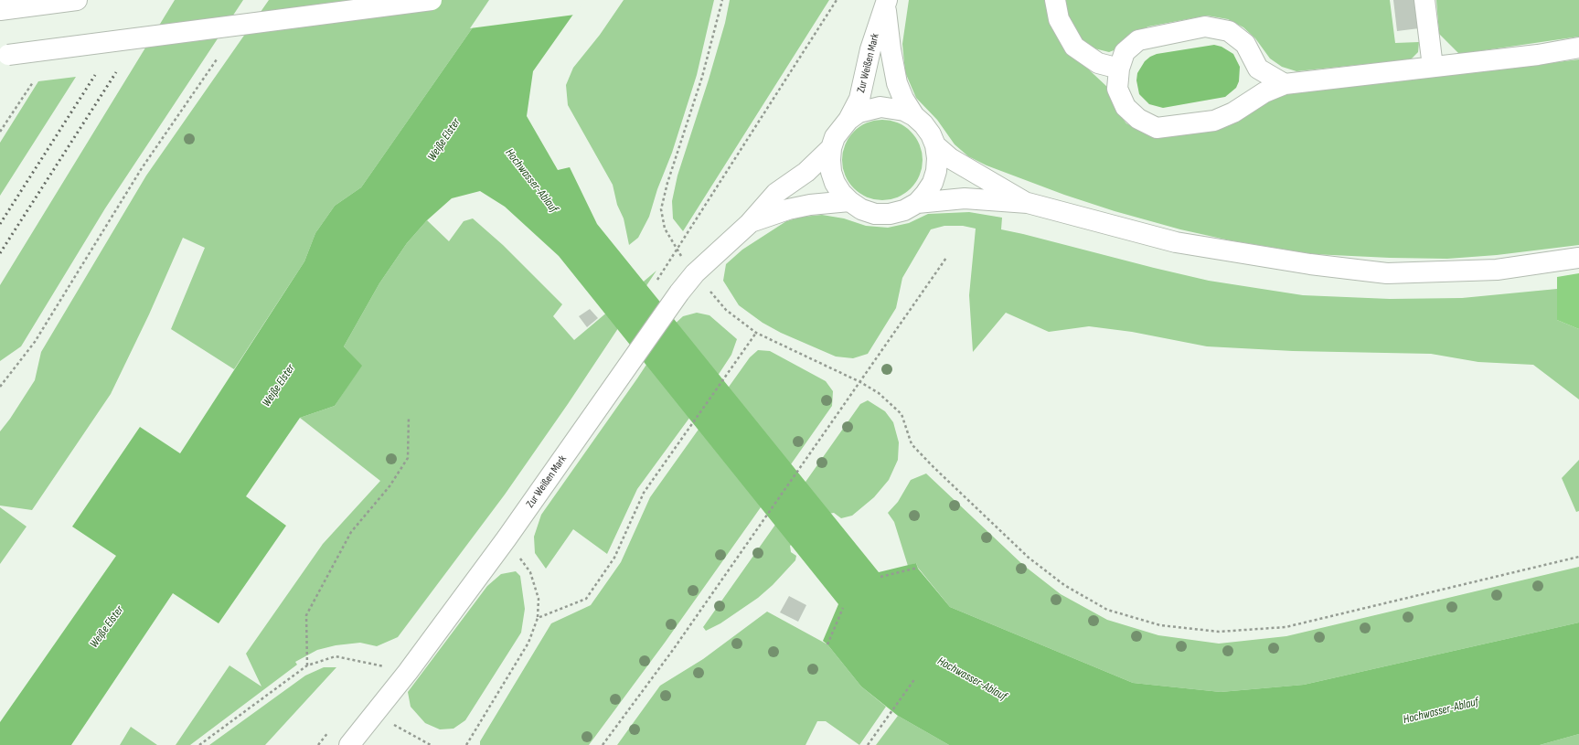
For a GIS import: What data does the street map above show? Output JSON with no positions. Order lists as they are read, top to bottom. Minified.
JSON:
{"streets":{"main road":["Zur Weißen Mark"]},"water":["Weiße Elster","Hochwasser-Ablauf"]}
